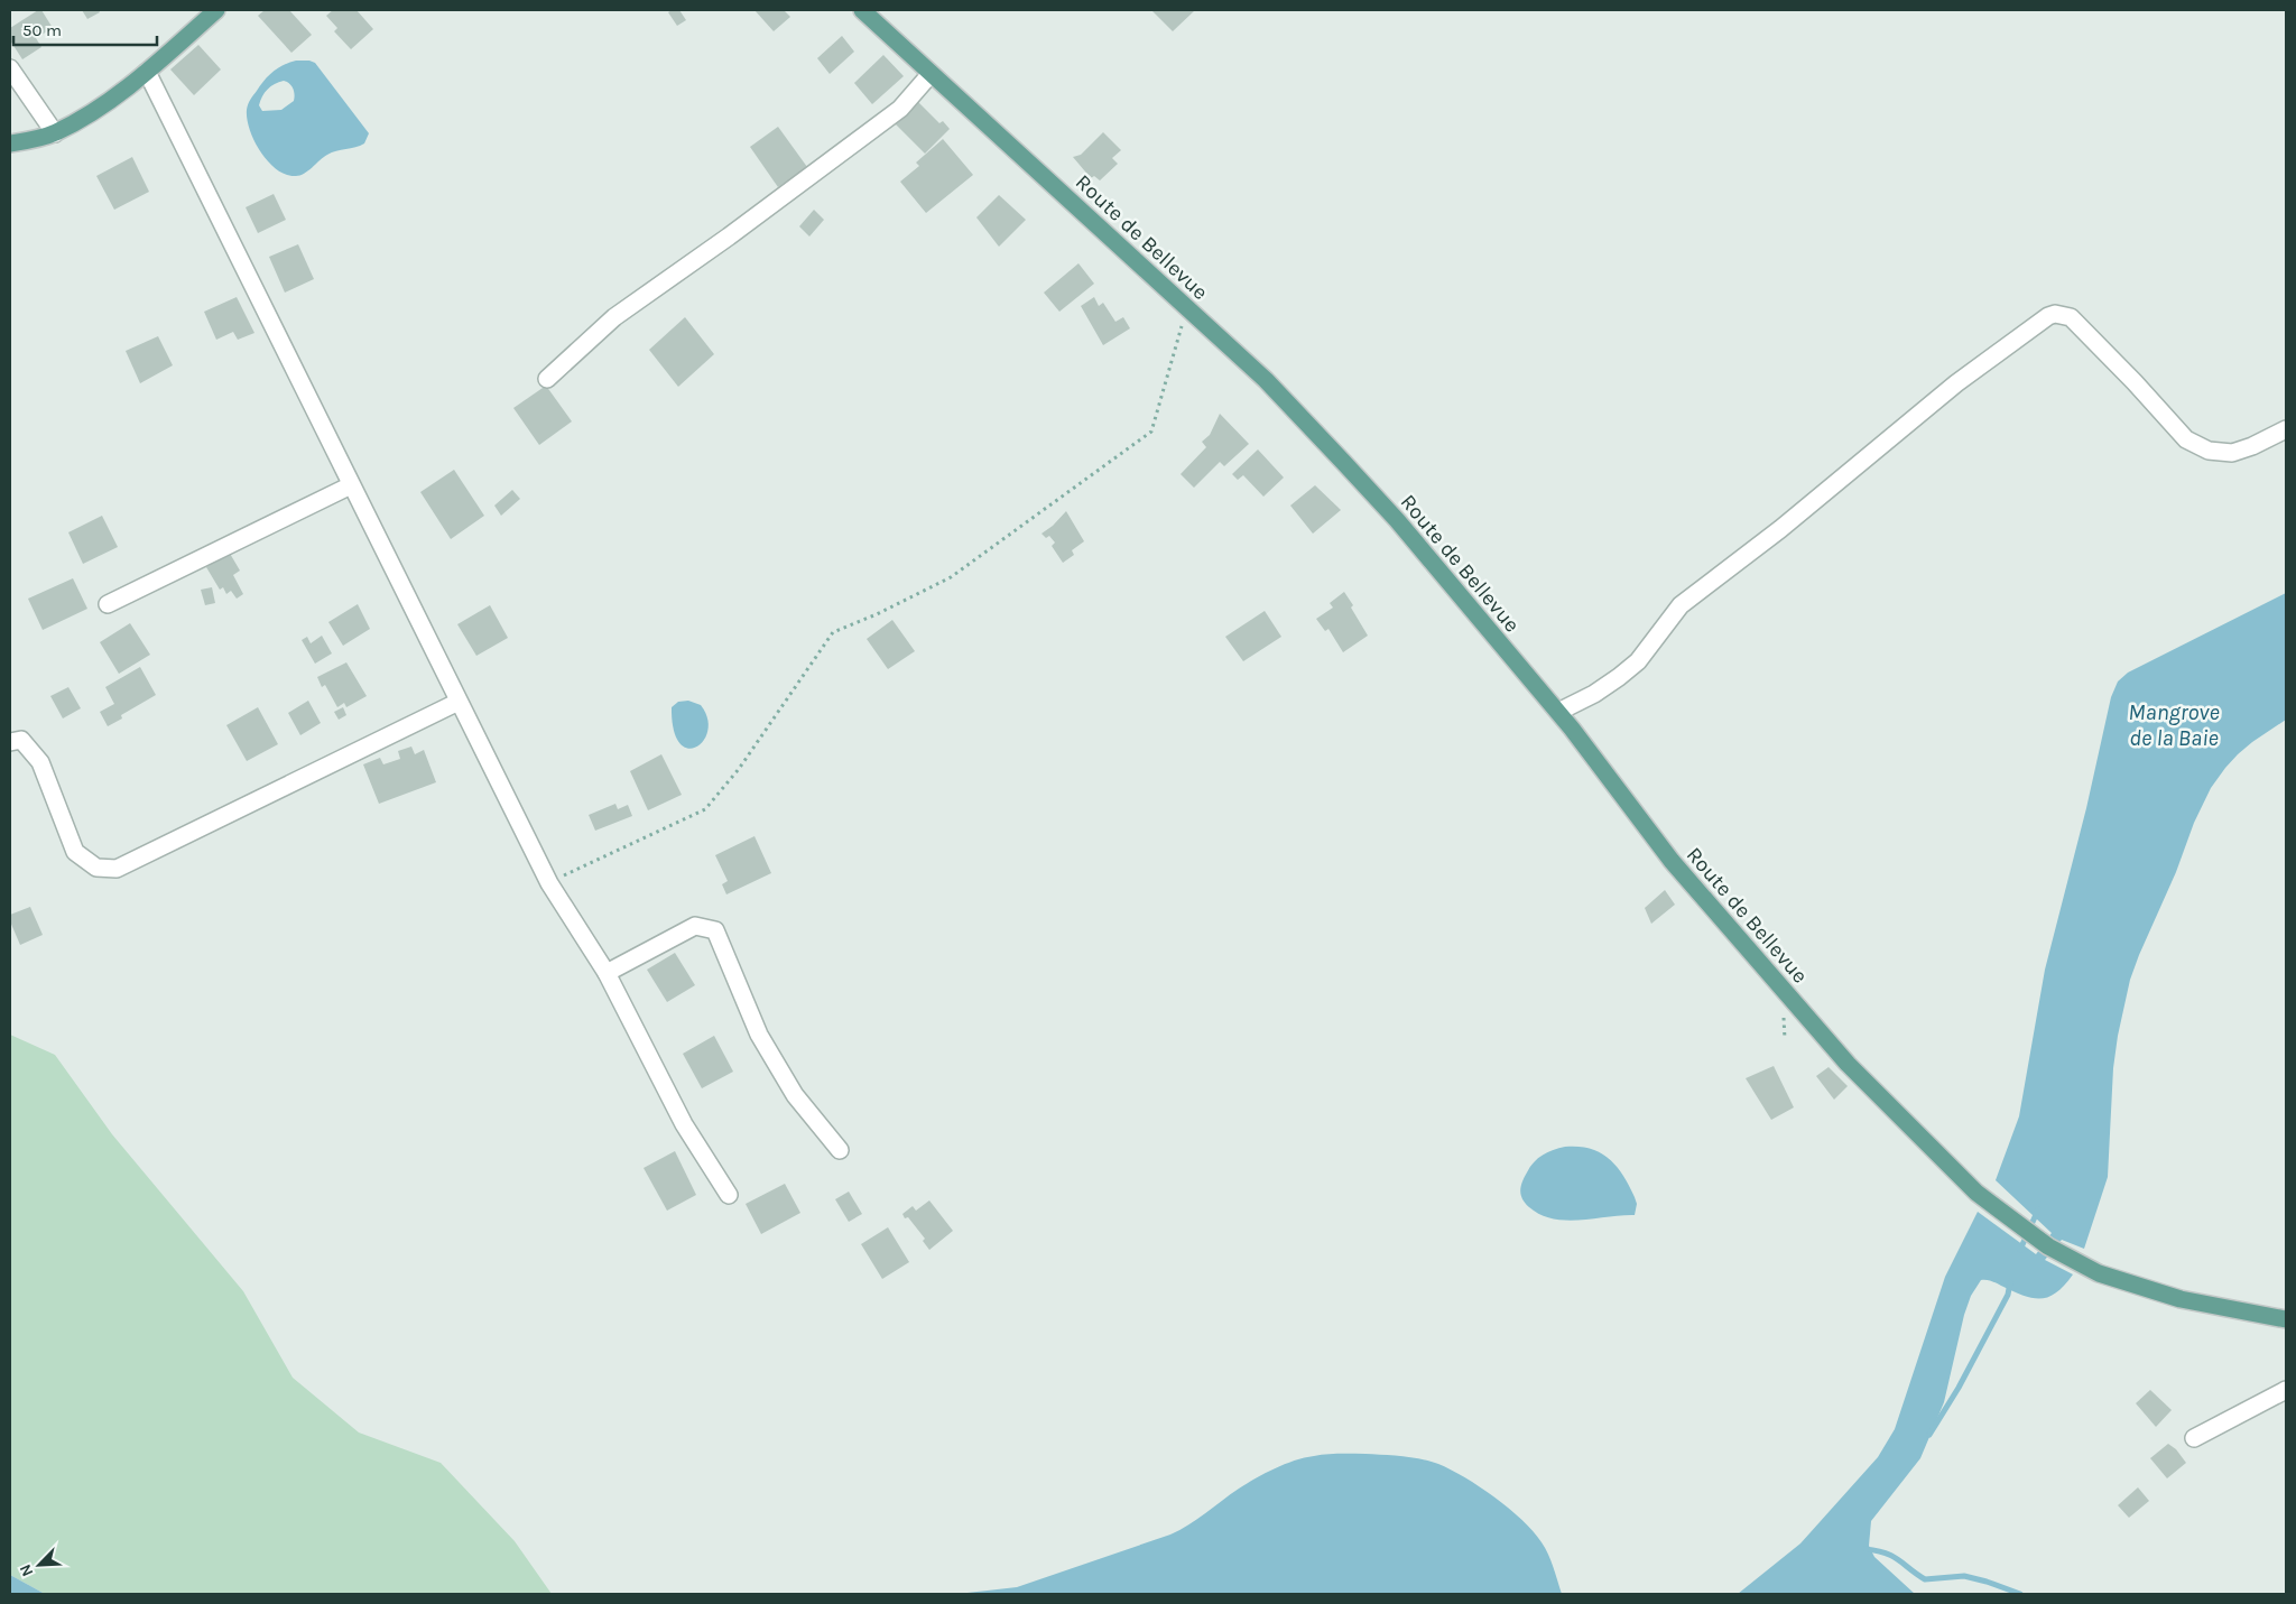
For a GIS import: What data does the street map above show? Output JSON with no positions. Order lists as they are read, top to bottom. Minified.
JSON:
{"streets":{"main road":["Route de Bellevue"]},"water":["Mangrove de la Baie"],"scale_bar":"50 m","north":"bottom left"}
